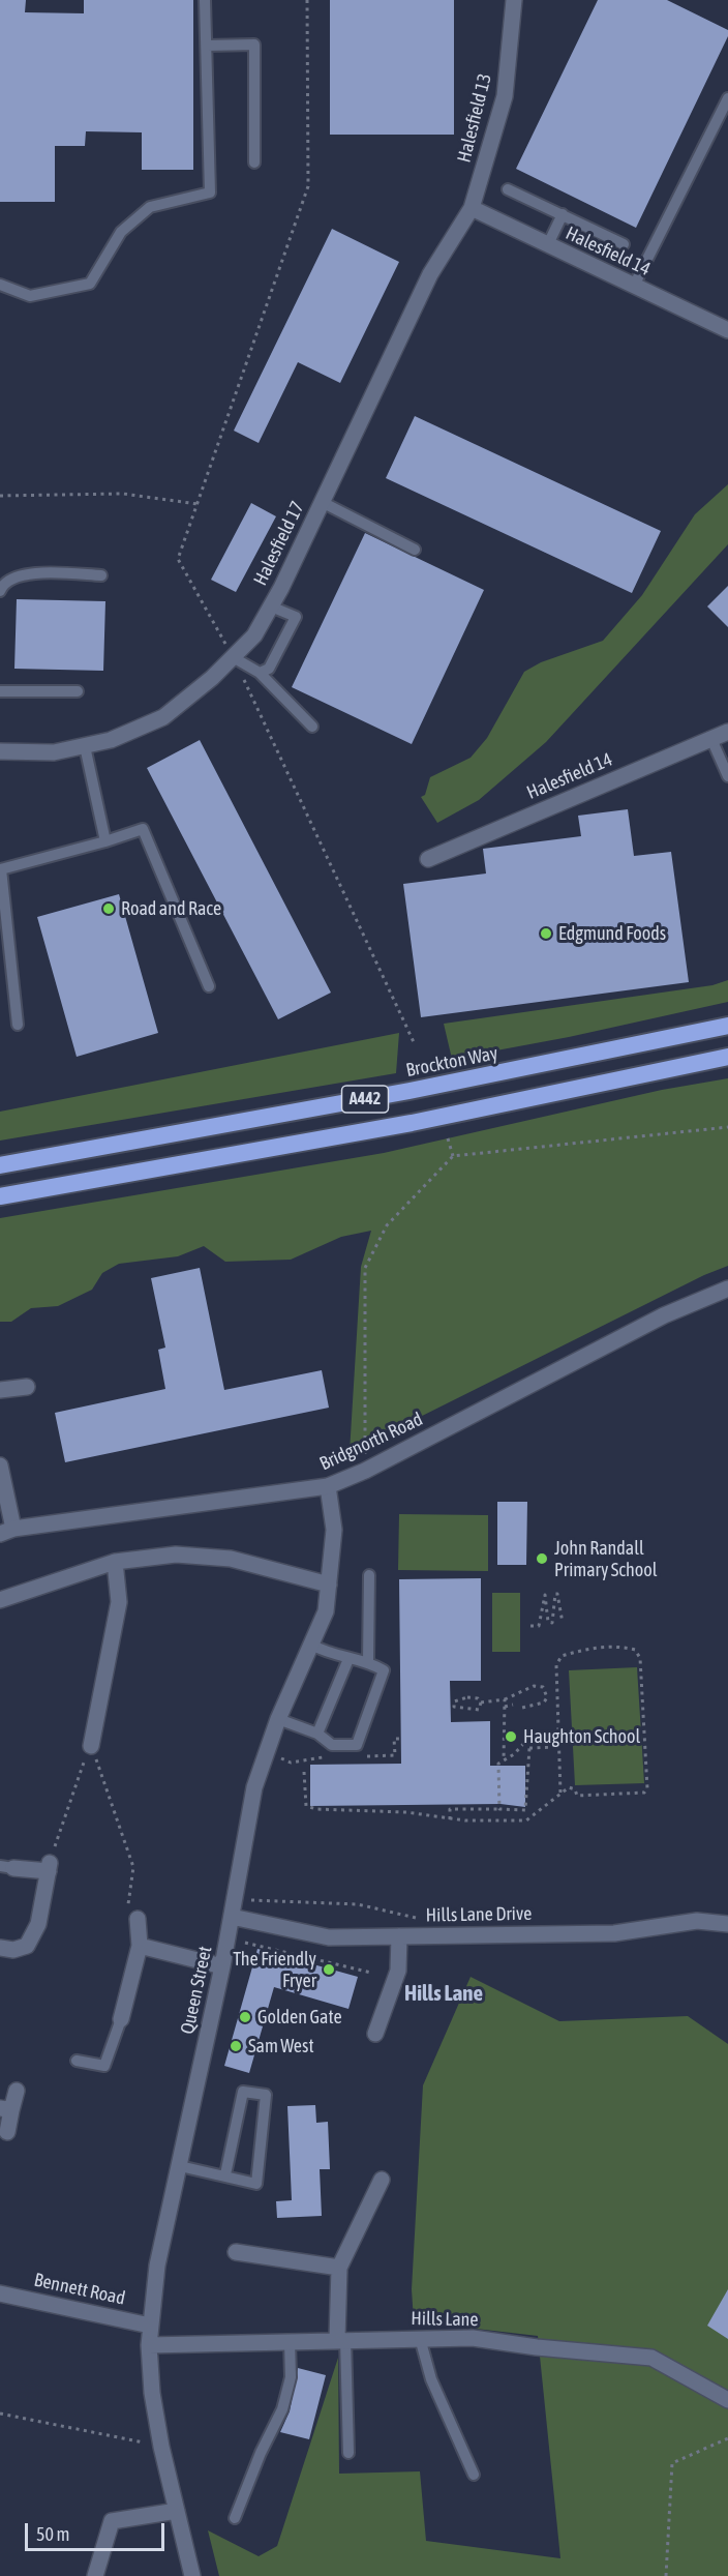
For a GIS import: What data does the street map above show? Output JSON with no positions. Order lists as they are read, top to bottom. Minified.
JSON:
{"streets":{"highway":["Brockton Way","A442"],"street":["Halesfield 13","Halesfield 14","Halesfield 17","Bridgnorth Road","Hills Lane Drive","Queen Street","Bennett Road","Hills Lane"]},"crossings":[["Halesfield 13","Halesfield 14"],["Halesfield 13","Halesfield 17"],["Halesfield 14","Halesfield 17"],["Bridgnorth Road","Queen Street"],["Hills Lane Drive","Queen Street"],["Queen Street","Bennett Road"],["Queen Street","Hills Lane"]],"districts":["Hills Lane"],"places":["Road and Race","Edgmund Foods","John Randall Primary School","Haughton School","The Friendly Fryer","Golden Gate","Sam West"],"scale_bar":"50 m"}
